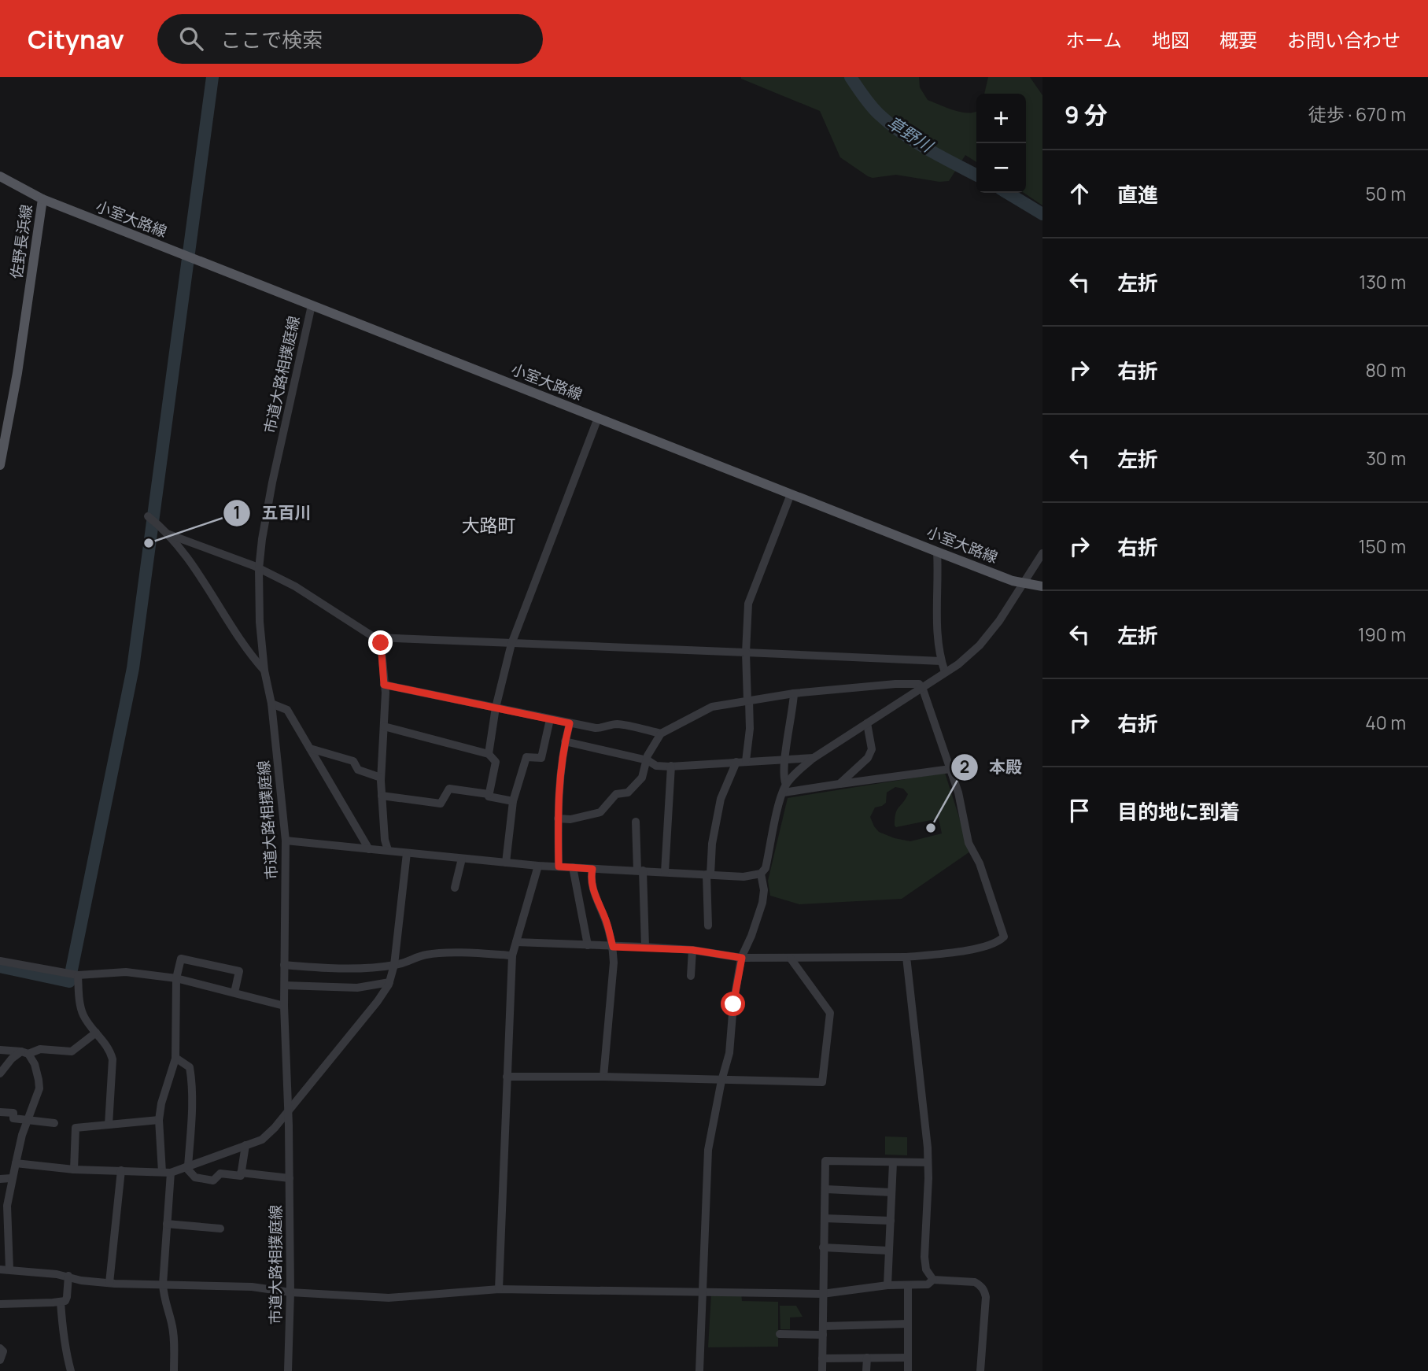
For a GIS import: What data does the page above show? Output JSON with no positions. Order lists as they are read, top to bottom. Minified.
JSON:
{"streets":{"main road":["小室大路線","佐野長浜線"],"street":["市道大路相撲庭線"]},"crossings":[["小室大路線","佐野長浜線"],["小室大路線","市道大路相撲庭線"]],"districts":["大路町"],"water":["草野川"],"places":["五百川","本殿"],"page":{"header":"Citynav","search":"ここで検索","nav":["ホーム","地図","概要","お問い合わせ"],"heading":["9 分","徒歩 · 670 m"],"map_buttons":["+","−"],"list":[["直進","50 m"],["左折","130 m"],["右折","80 m"],["左折","30 m"],["右折","150 m"],["左折","190 m"],["右折","40 m"],"目的地に到着"]}}
